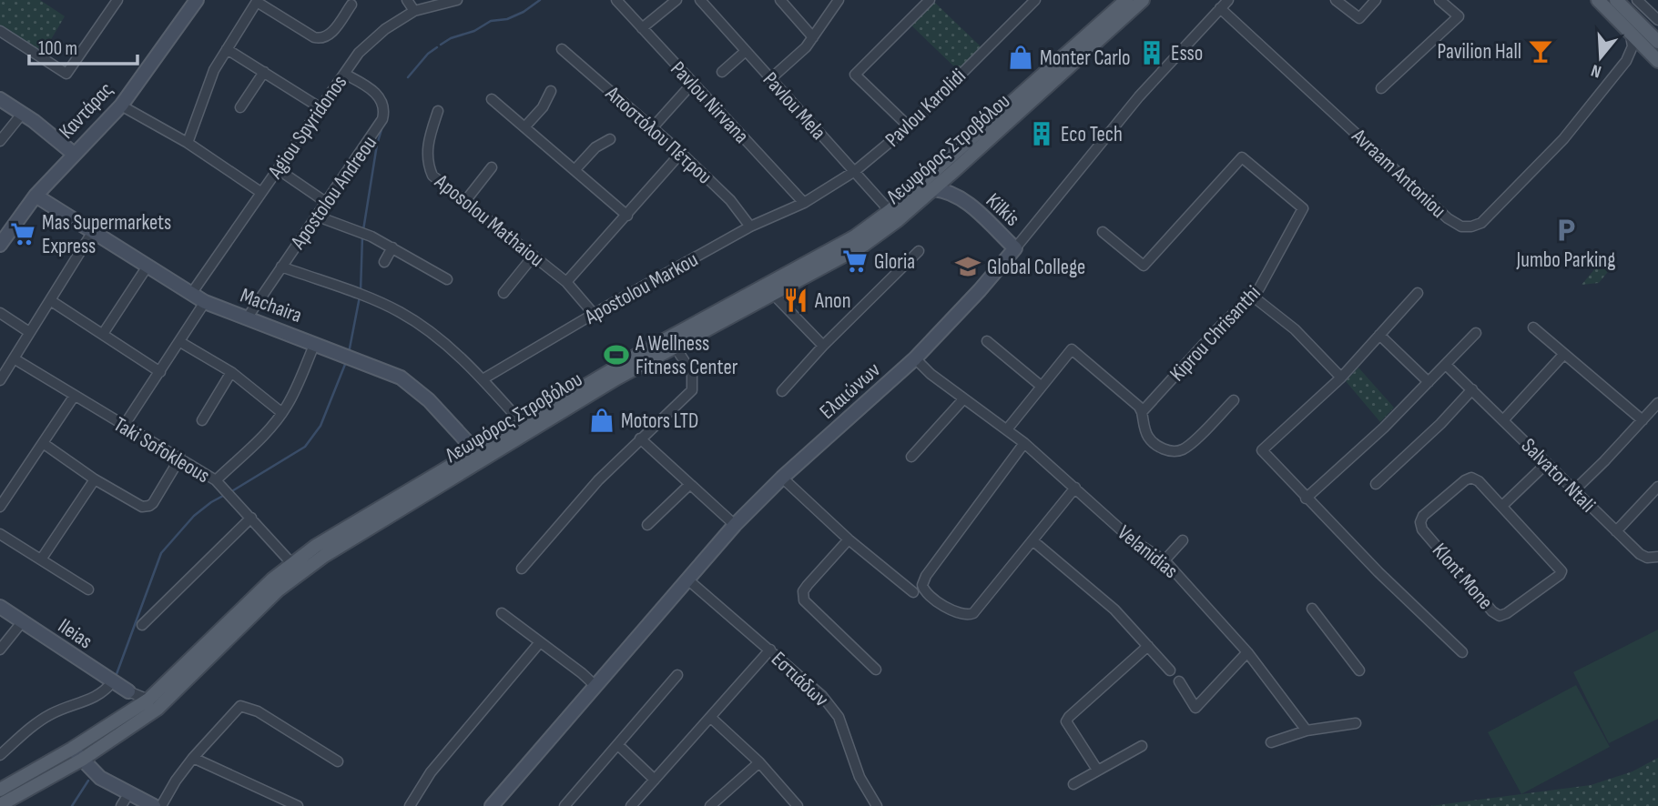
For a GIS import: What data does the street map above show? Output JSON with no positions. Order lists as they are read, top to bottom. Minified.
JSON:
{"streets":{"main road":["Λεωφόρος Στροβόλου"],"street":["Pavlou Nirvana","Pavlou Mela","Pavlou Karolidi","Καντάρας","Agiou Spyridonos","Αποστόλου Πέτρου","Avraam Antoniou","Apostolou Andreou","Kilkis","Aposolou Mathaiou","Apostolou Markou","Machaira","Kiprou Chrisanthi","Ελαιώνων","Taki Sofokleous","Salvator Ntali","Velanidias","Klont Mone","Ileias","Εστιάδων"]},"crossings":[["Pavlou Nirvana","Pavlou Karolidi"],["Pavlou Nirvana","Apostolou Markou"],["Pavlou Mela","Pavlou Karolidi"],["Pavlou Mela","Λεωφόρος Στροβόλου"],["Pavlou Karolidi","Apostolou Markou"],["Καντάρας","Machaira"],["Agiou Spyridonos","Apostolou Andreou"],["Agiou Spyridonos","Machaira"],["Αποστόλου Πέτρου","Apostolou Markou"],["Λεωφόρος Στροβόλου","Kilkis"],["Λεωφόρος Στροβόλου","Machaira"],["Λεωφόρος Στροβόλου","Taki Sofokleous"],["Λεωφόρος Στροβόλου","Ileias"],["Avraam Antoniou","Ελαιώνων"],["Apostolou Andreou","Machaira"],["Kilkis","Ελαιώνων"],["Aposolou Mathaiou","Apostolou Markou"],["Ελαιώνων","Velanidias"],["Ελαιώνων","Εστιάδων"]],"places":{"bar":["Pavilion Hall"],"building":["Esso","Eco Tech"],"shop":["Monter Carlo","Motors LTD"],"parking":["Jumbo Parking"],"supermarket":["Mas Supermarkets Express","Gloria"],"school or university":["Global College"],"restaurant":["Anon"],"sports":["A Wellness Fitness Center"]},"scale_bar":"100 m","north":"bottom"}
